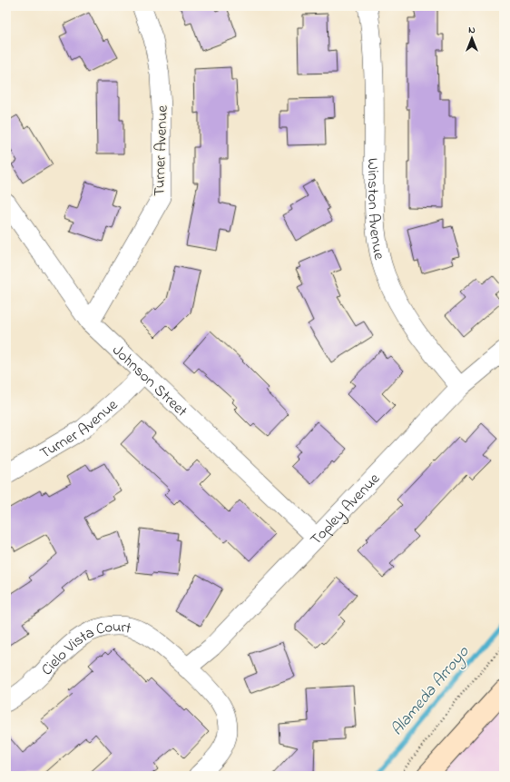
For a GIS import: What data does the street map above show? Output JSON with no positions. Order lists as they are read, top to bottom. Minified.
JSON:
{"streets":{"street":["Turner Avenue","Winston Avenue","Johnson Street","Topley Avenue","Cielo Vista Court"]},"crossings":[["Turner Avenue","Johnson Street"],["Winston Avenue","Topley Avenue"],["Johnson Street","Topley Avenue"],["Topley Avenue","Cielo Vista Court"]],"water":["Alameda Arroyo"],"north":"top"}
